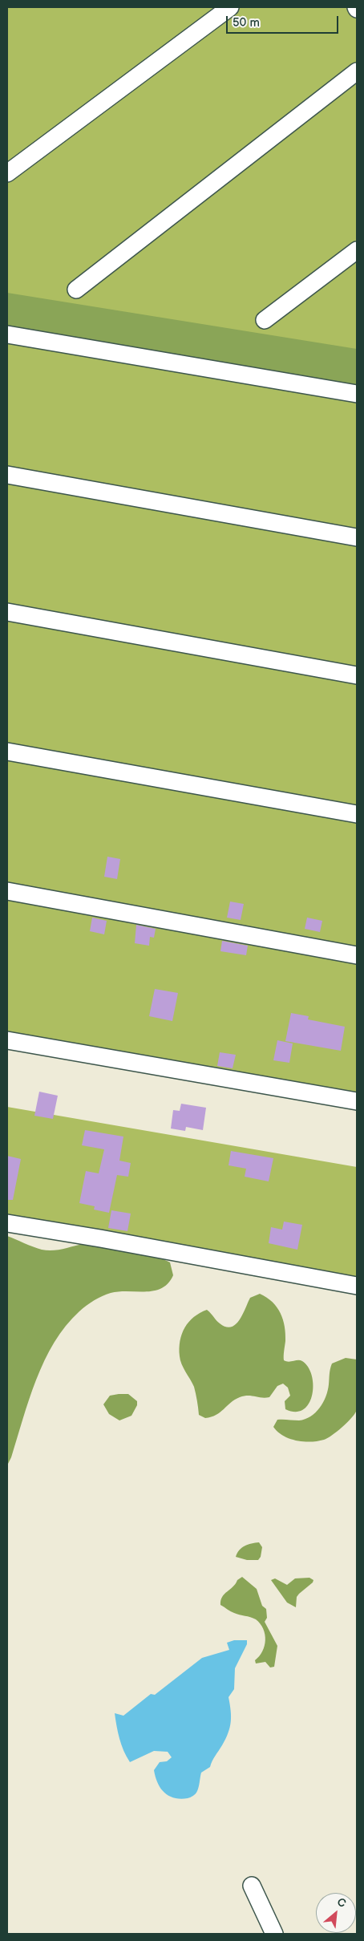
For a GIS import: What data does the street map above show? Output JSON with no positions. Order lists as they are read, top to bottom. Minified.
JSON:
{"scale_bar":"50 m","north":"top right"}
